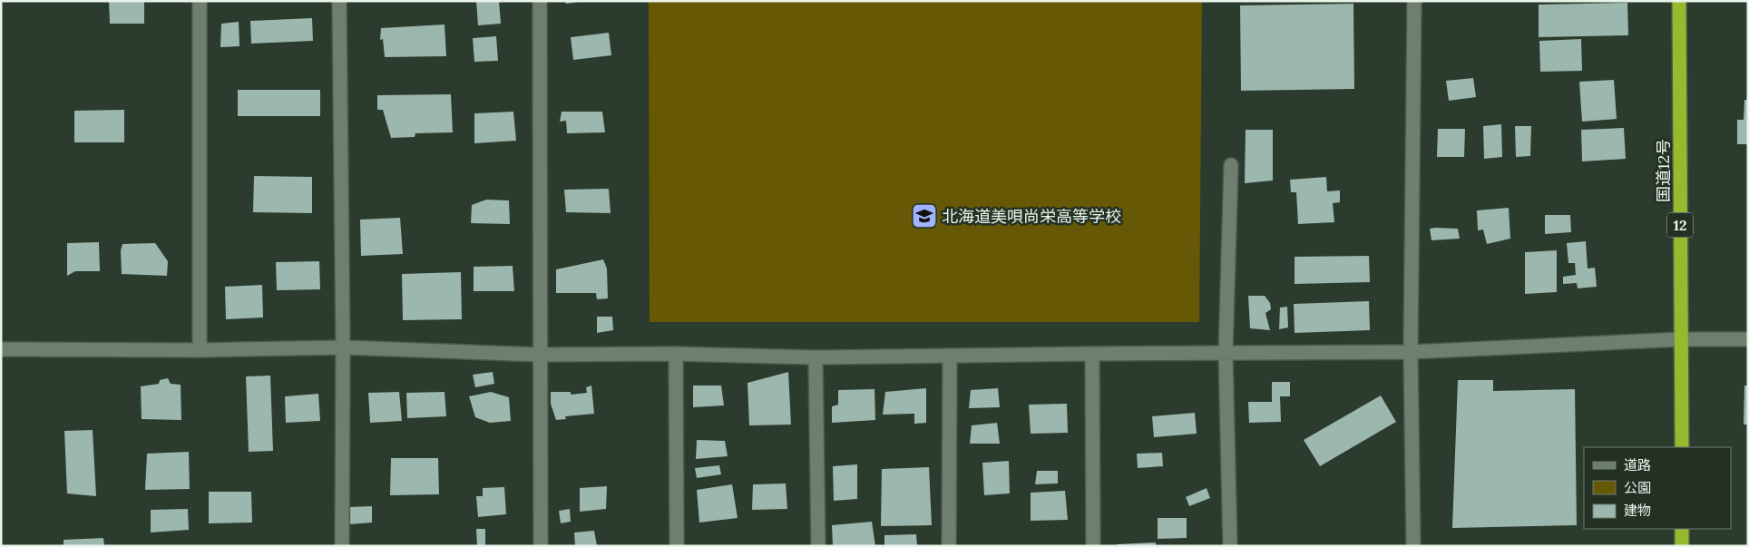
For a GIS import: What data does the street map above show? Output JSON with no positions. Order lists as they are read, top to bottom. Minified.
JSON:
{"streets":{"highway":["国道12号","12"]},"places":{"school or university":["北海道美唄尚栄高等学校"]},"legend":["道路","公園","建物"]}
